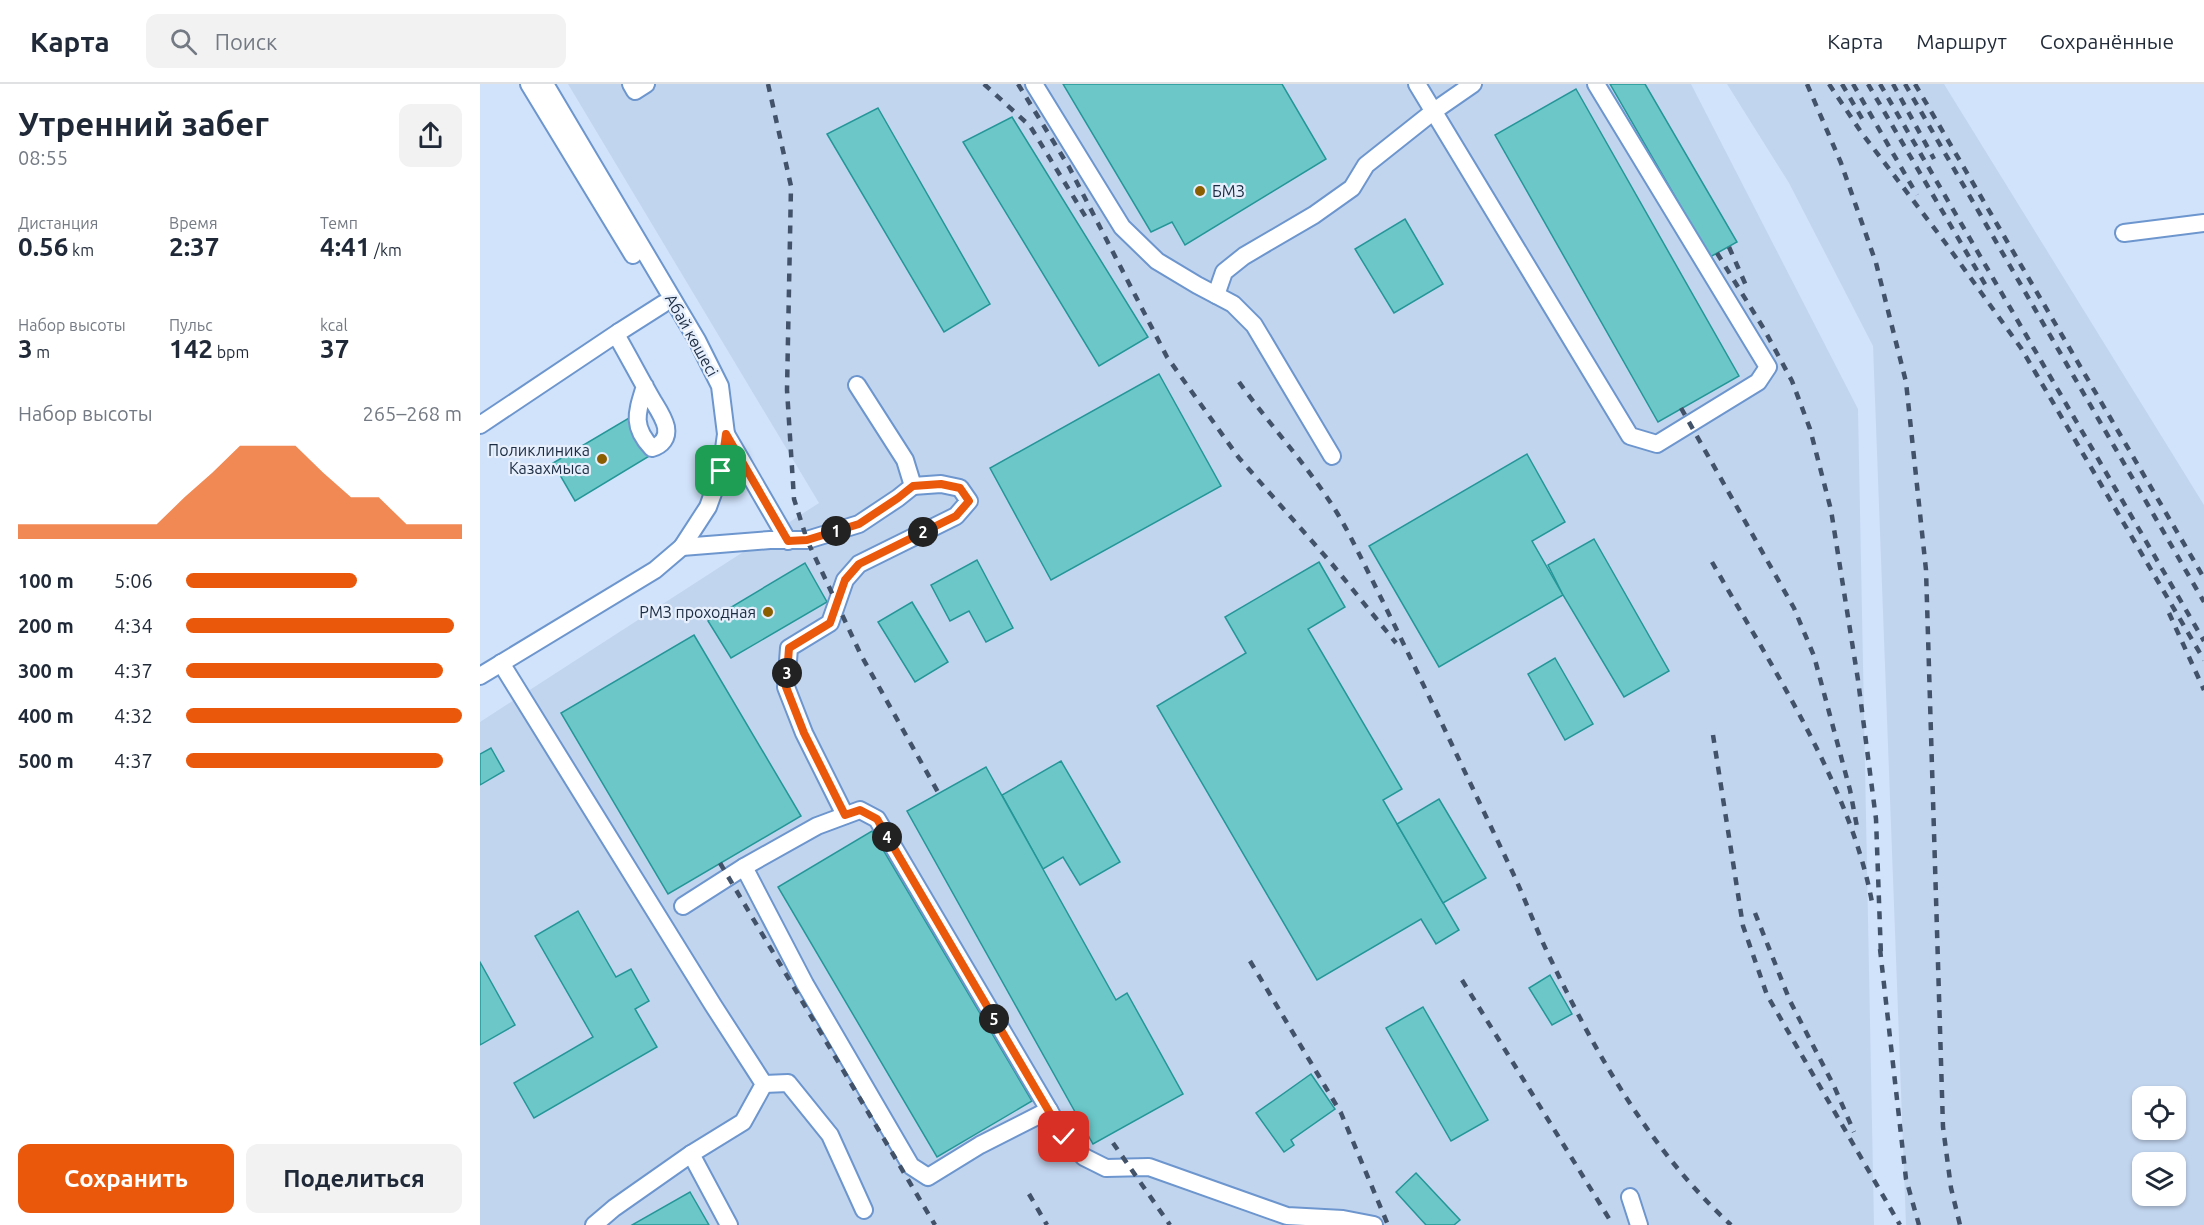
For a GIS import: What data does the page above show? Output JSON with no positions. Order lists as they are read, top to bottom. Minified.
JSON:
{"streets":{"street":["Абай көшесі"]},"places":["БМЗ","Поликлиника Казахмыса","РМЗ проходная"],"page":{"header":"Карта","search":"Поиск","nav":["Карта","Маршрут","Сохранённые"],"heading":["Утренний забег","08:55"],"stats":[["Дистанция","0.56 km"],["Время","2:37"],["Темп","4:41 /km"],["Набор высоты","3 m"],["Пульс","142 bpm"],["kcal","37"]],"chart":["Набор высоты","265–268 m"],"pins":["1","2","3","4","5"],"list":[{"name":"100 m","note":"5:06"},{"name":"200 m","note":"4:34"},{"name":"300 m","note":"4:37"},{"name":"400 m","note":"4:32"},{"name":"500 m","note":"4:37"}],"buttons":["Сохранить","Поделиться"]}}
